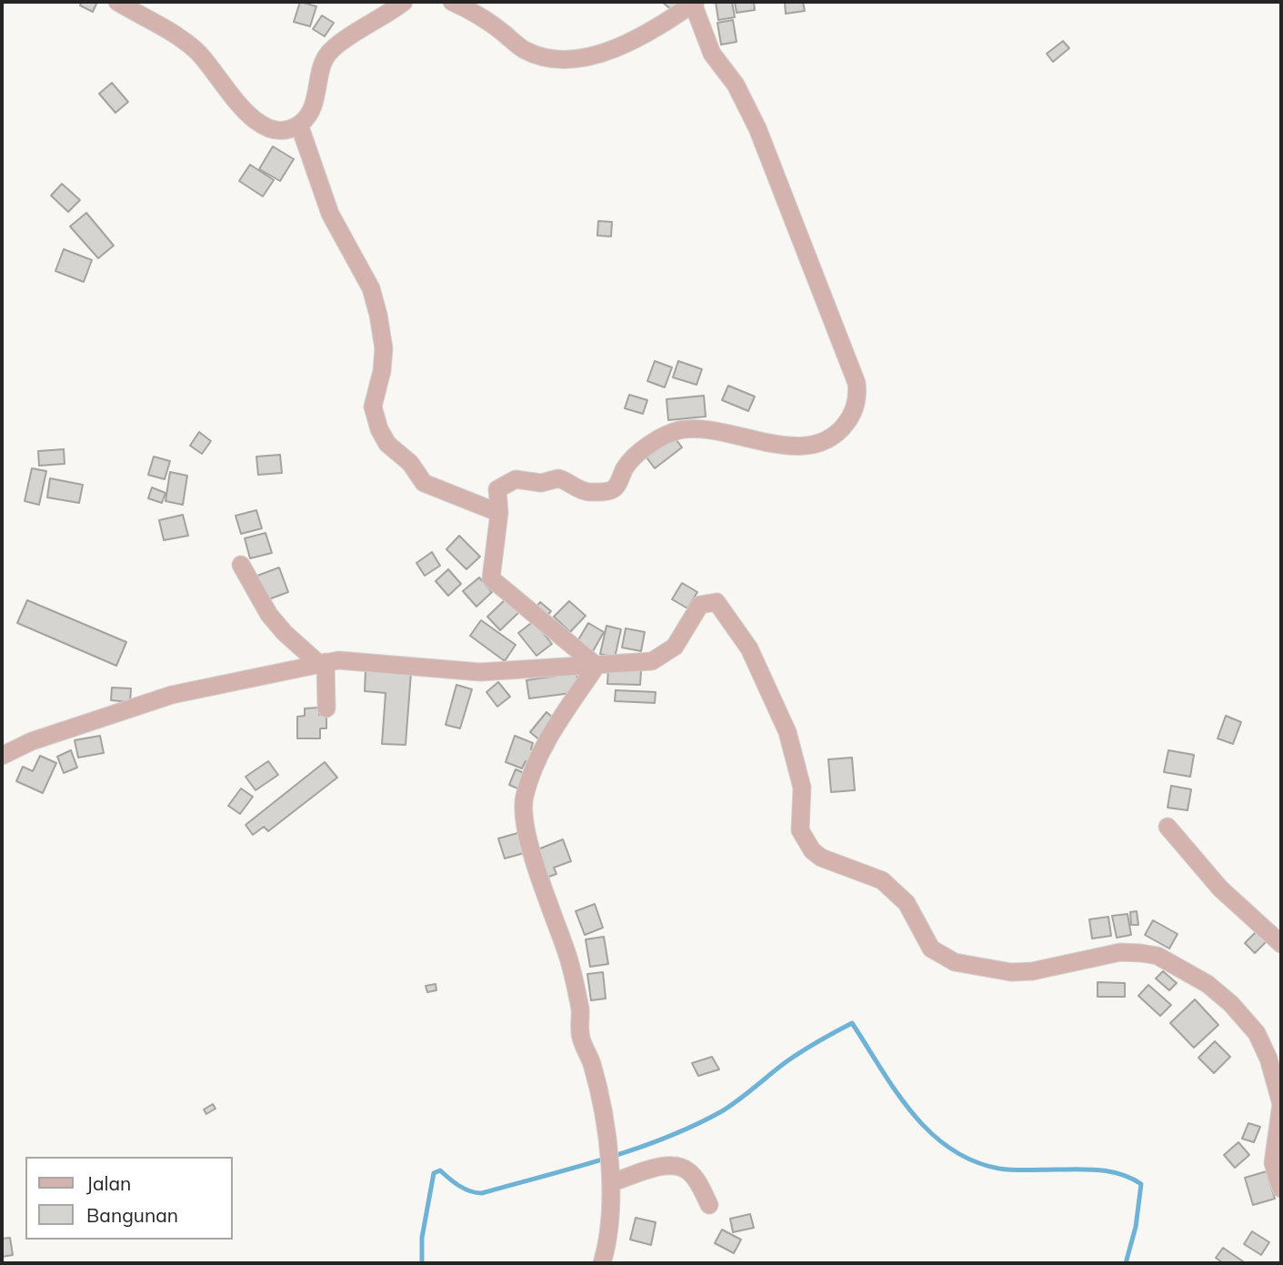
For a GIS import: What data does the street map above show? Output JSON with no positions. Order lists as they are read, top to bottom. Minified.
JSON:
{"legend":["Jalan","Bangunan"]}
